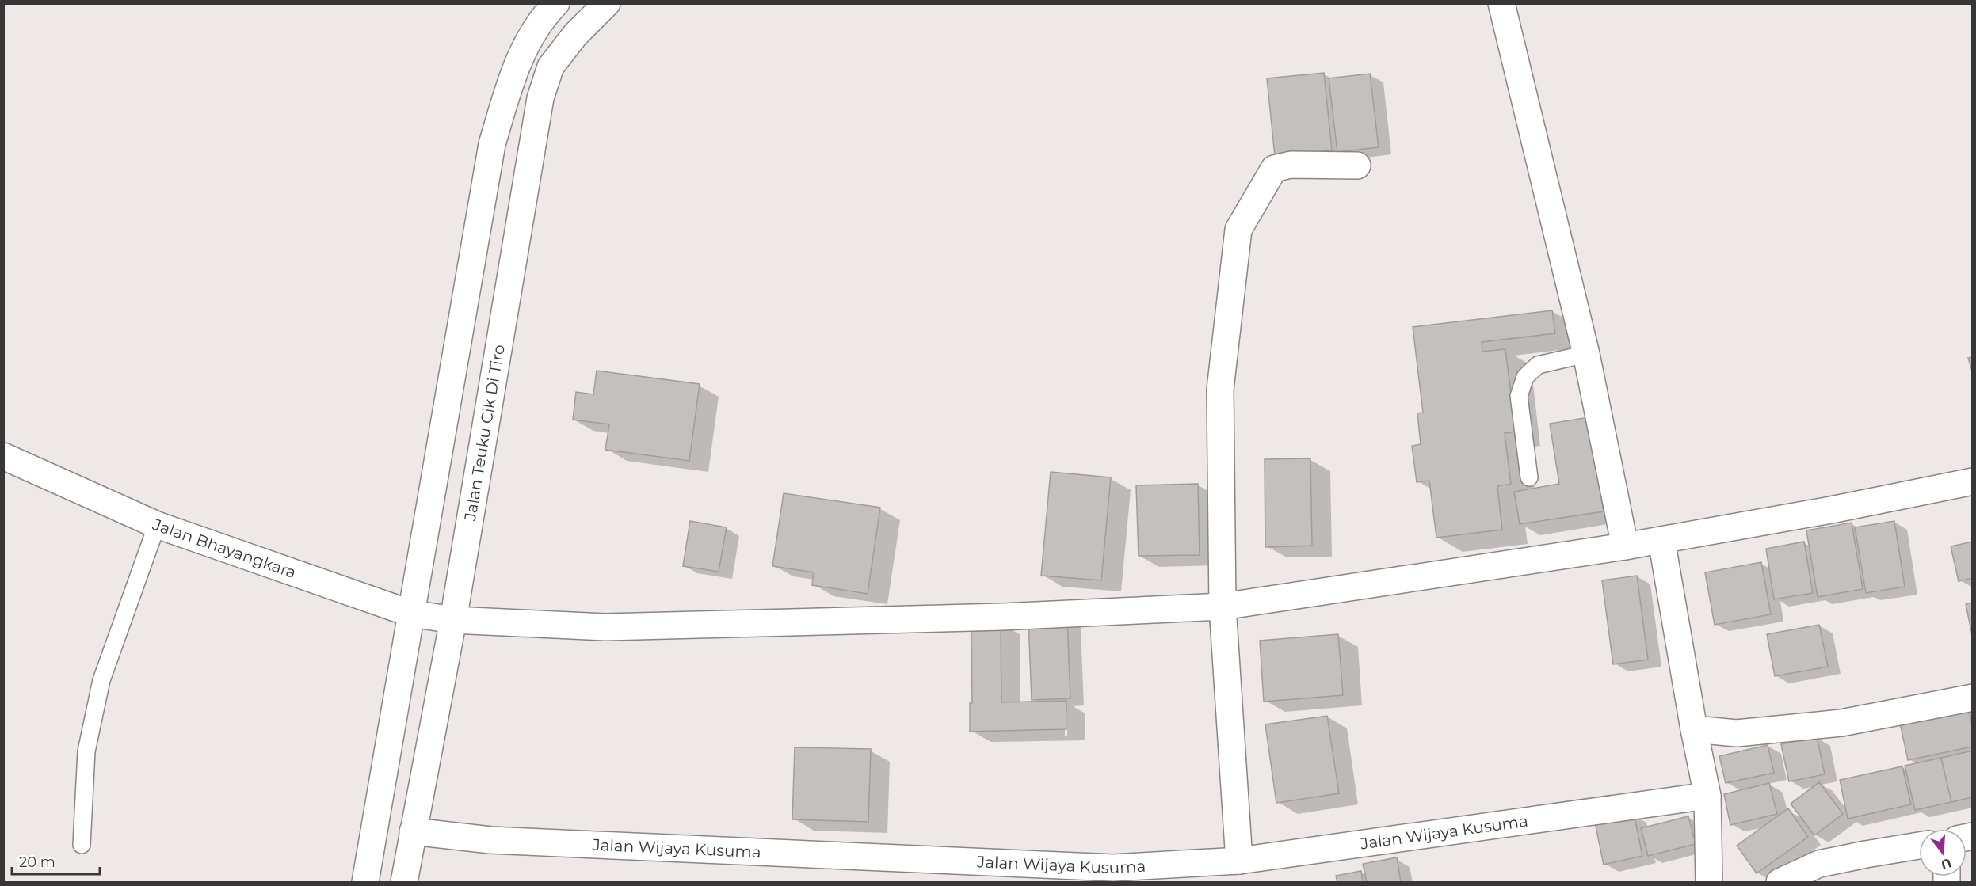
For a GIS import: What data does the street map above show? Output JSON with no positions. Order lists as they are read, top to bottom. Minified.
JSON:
{"streets":{"street":["Jalan Teuku Cik Di Tiro","Jalan Bhayangkara","Jalan Wijaya Kusuma"]},"crossings":[["Jalan Teuku Cik Di Tiro","Jalan Bhayangkara"],["Jalan Teuku Cik Di Tiro","Jalan Wijaya Kusuma"]],"scale_bar":"20 m","north":"bottom"}
